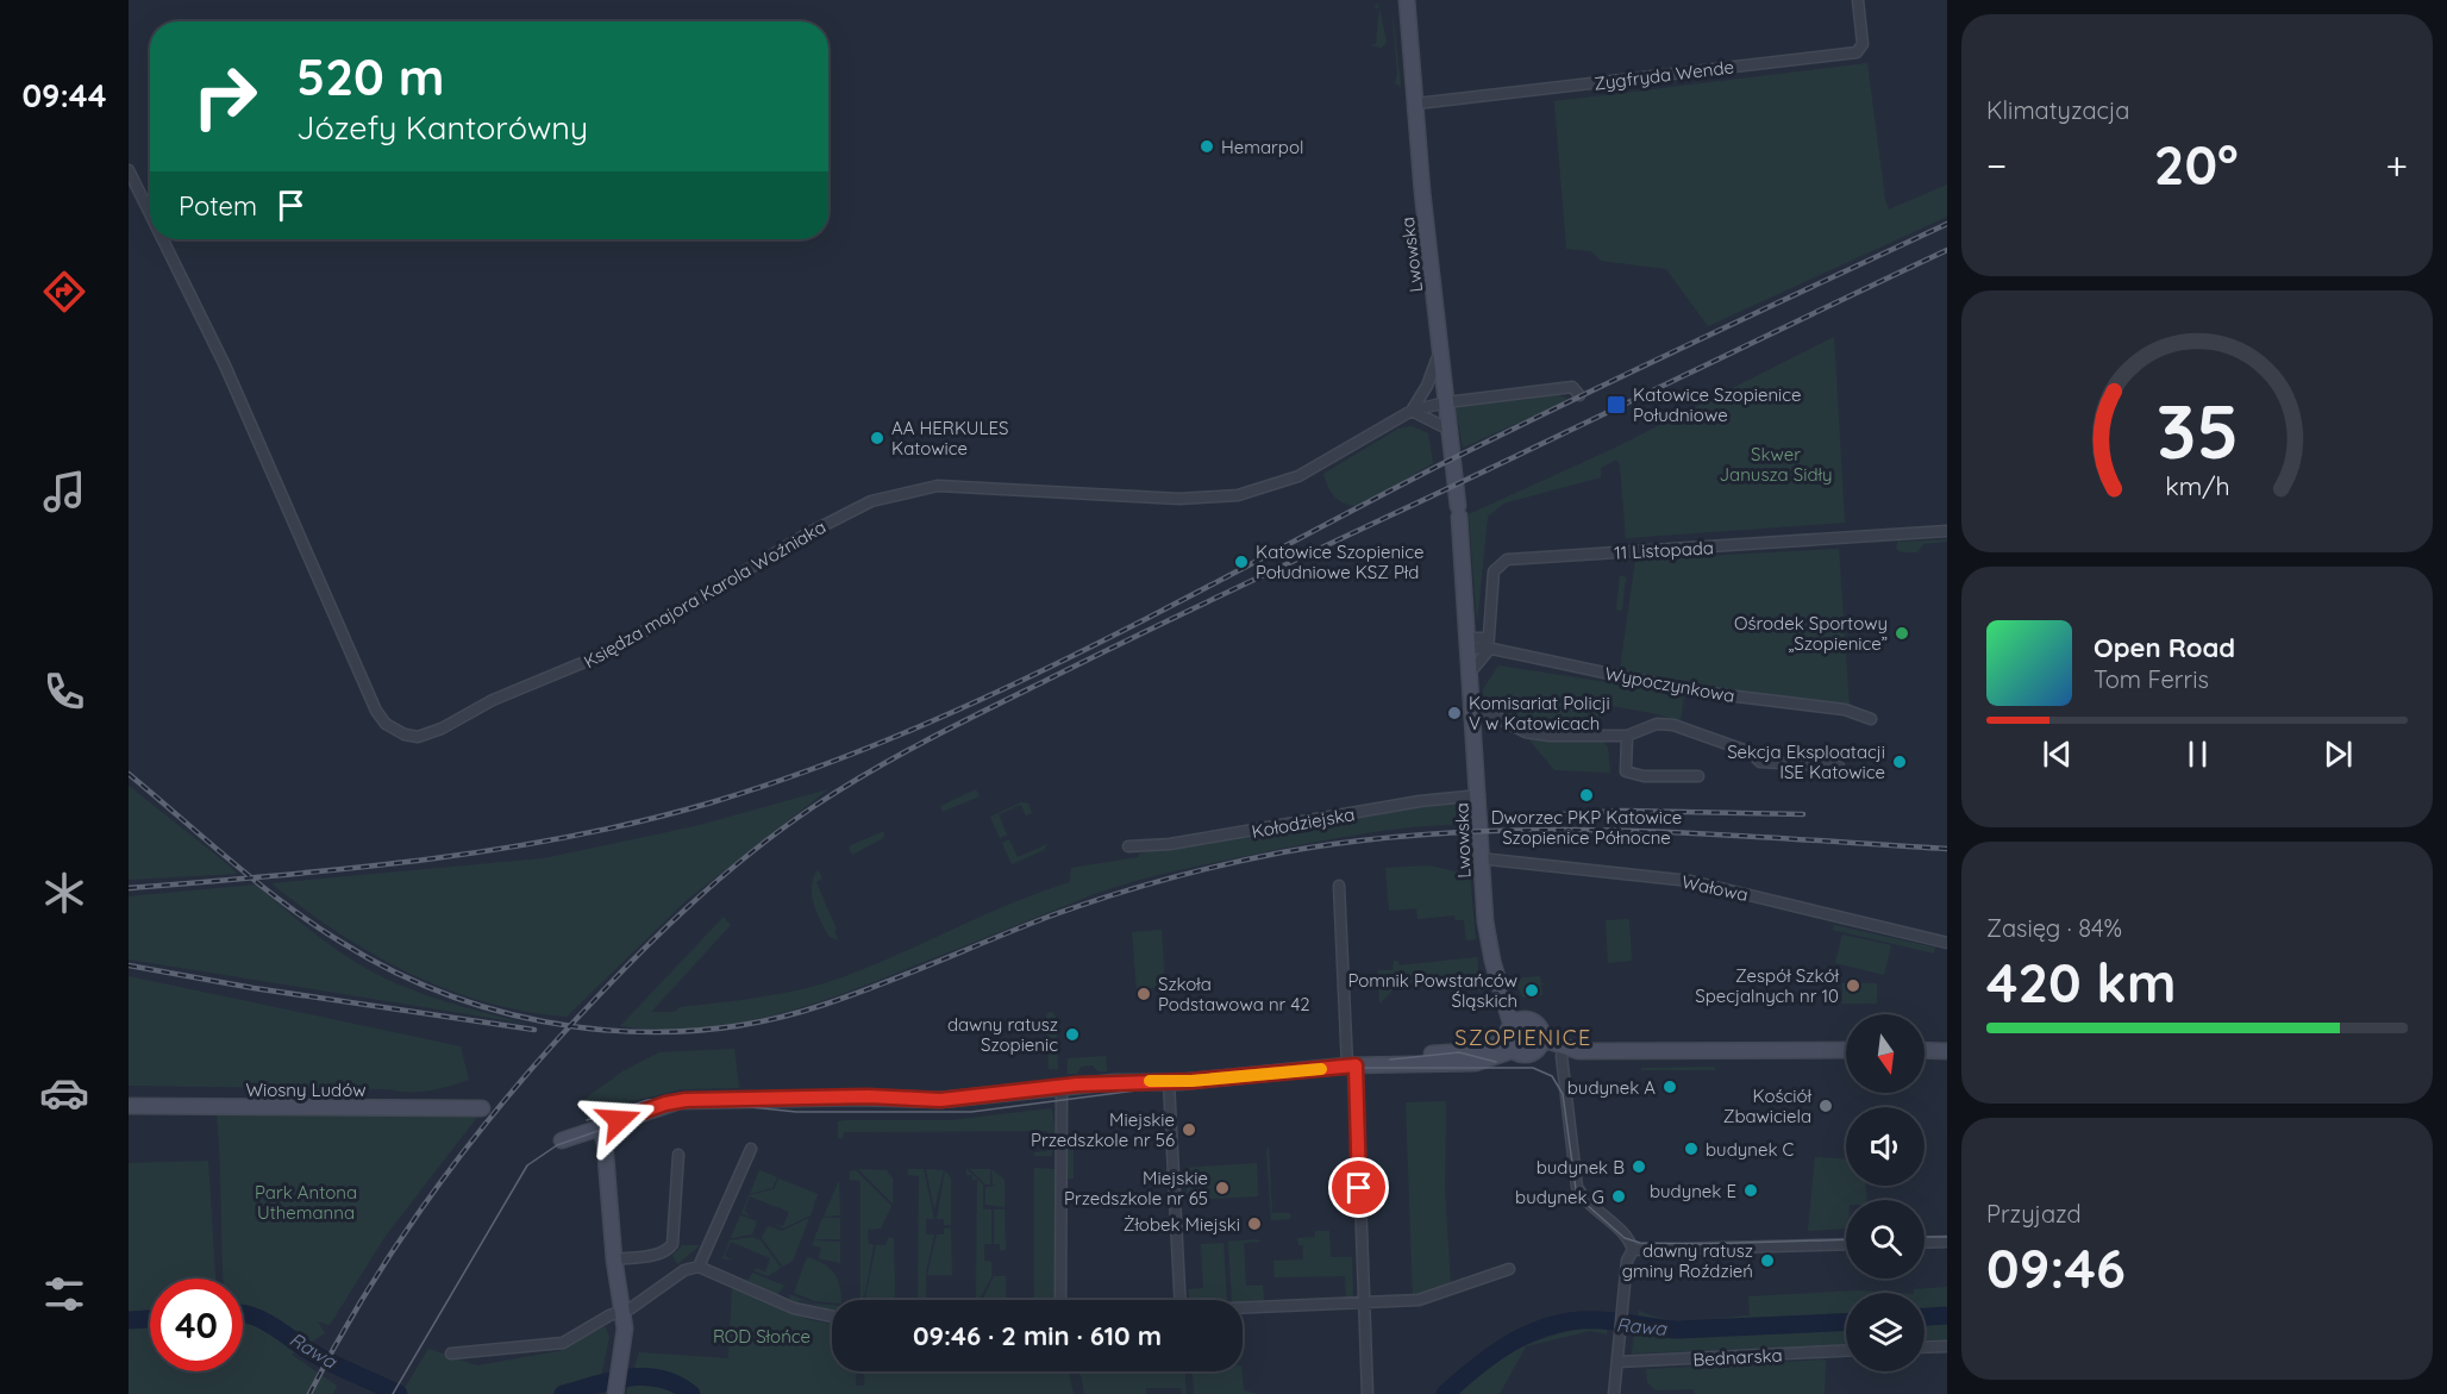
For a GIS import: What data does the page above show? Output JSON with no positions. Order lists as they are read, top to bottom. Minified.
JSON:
{"streets":{"street":["Zygfryda Wende","Lwowska","11 Listopada","Księdza majora Karola Woźniaka","Wypoczynkowa","Kołodziejska","Wałowa","Wiosny Ludów","Bednarska"]},"crossings":[["Zygfryda Wende","Lwowska"],["Lwowska","Księdza majora Karola Woźniaka"],["Lwowska","Wypoczynkowa"],["Lwowska","Kołodziejska"],["Lwowska","Wałowa"],["11 Listopada","Wypoczynkowa"]],"districts":["SZOPIENICE"],"water":["Rawa"],"parks":["Skwer Janusza Sidły","Park Antona Uthemanna","ROD Słońce"],"places":{"other":["Hemarpol","AA HERKULES Katowice","Katowice Szopienice Południowe KSZ Płd","Ośrodek Sportowy „Szopienice”","Komisariat Policji V w Katowicach","Sekcja Eksploatacji ISE Katowice","Dworzec PKP Katowice Szopienice Północne","Zespół Szkół Specjalnych nr 10","Pomnik Powstańców Śląskich","Szkoła Podstawowa nr 42","dawny ratusz Szopienic","budynek A","Kościół Zbawiciela","Miejskie Przedszkole nr 56","budynek C","budynek B","Miejskie Przedszkole nr 65","budynek E","budynek G","Żłobek Miejski","dawny ratusz gminy Roździeń"],"transit":["Katowice Szopienice Południowe"]},"north":"bottom","page":{"tabs":"09:44","tile":["Klimatyzacja",["Zasięg · 84%","420 km"],["Przyjazd","09:46"]],"turn":["520 m","Józefy Kantorówny"],"heat":["−","20°","+"],"then":"Potem","song":["Open Road","Tom Ferris"],"limit":"40","trip":"09:46 · 2 min · 610 m","gauge":["35","km/h"]}}
